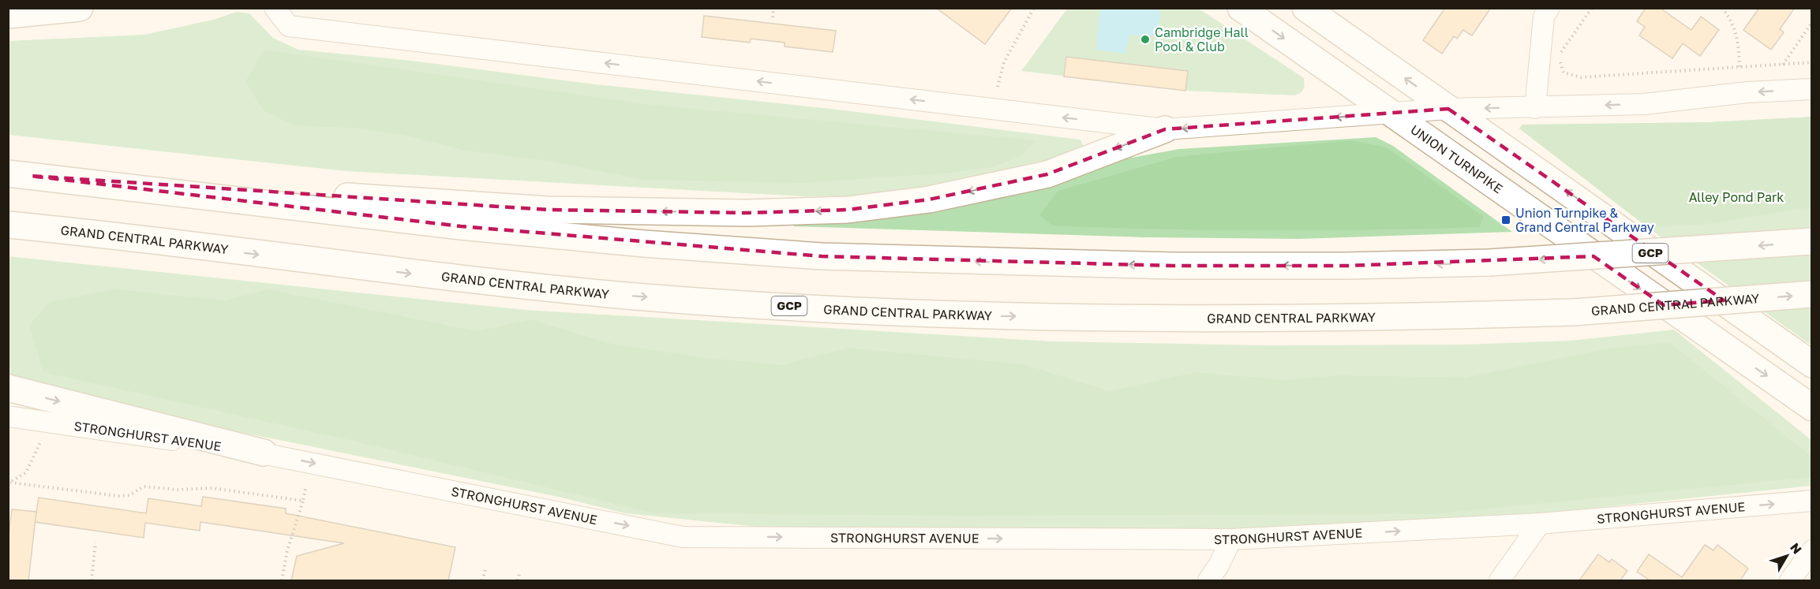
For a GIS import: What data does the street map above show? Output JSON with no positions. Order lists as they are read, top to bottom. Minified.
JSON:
{"streets":{"main road":["UNION TURNPIKE","GRAND CENTRAL PARKWAY","GCP"],"street":["STRONGHURST AVENUE"]},"one_way":["STRONGHURST AVENUE"],"parks":["Alley Pond Park"],"places":{"other":["Cambridge Hall Pool & Club"],"transit":["Union Turnpike & Grand Central Parkway"]},"north":"top right"}
